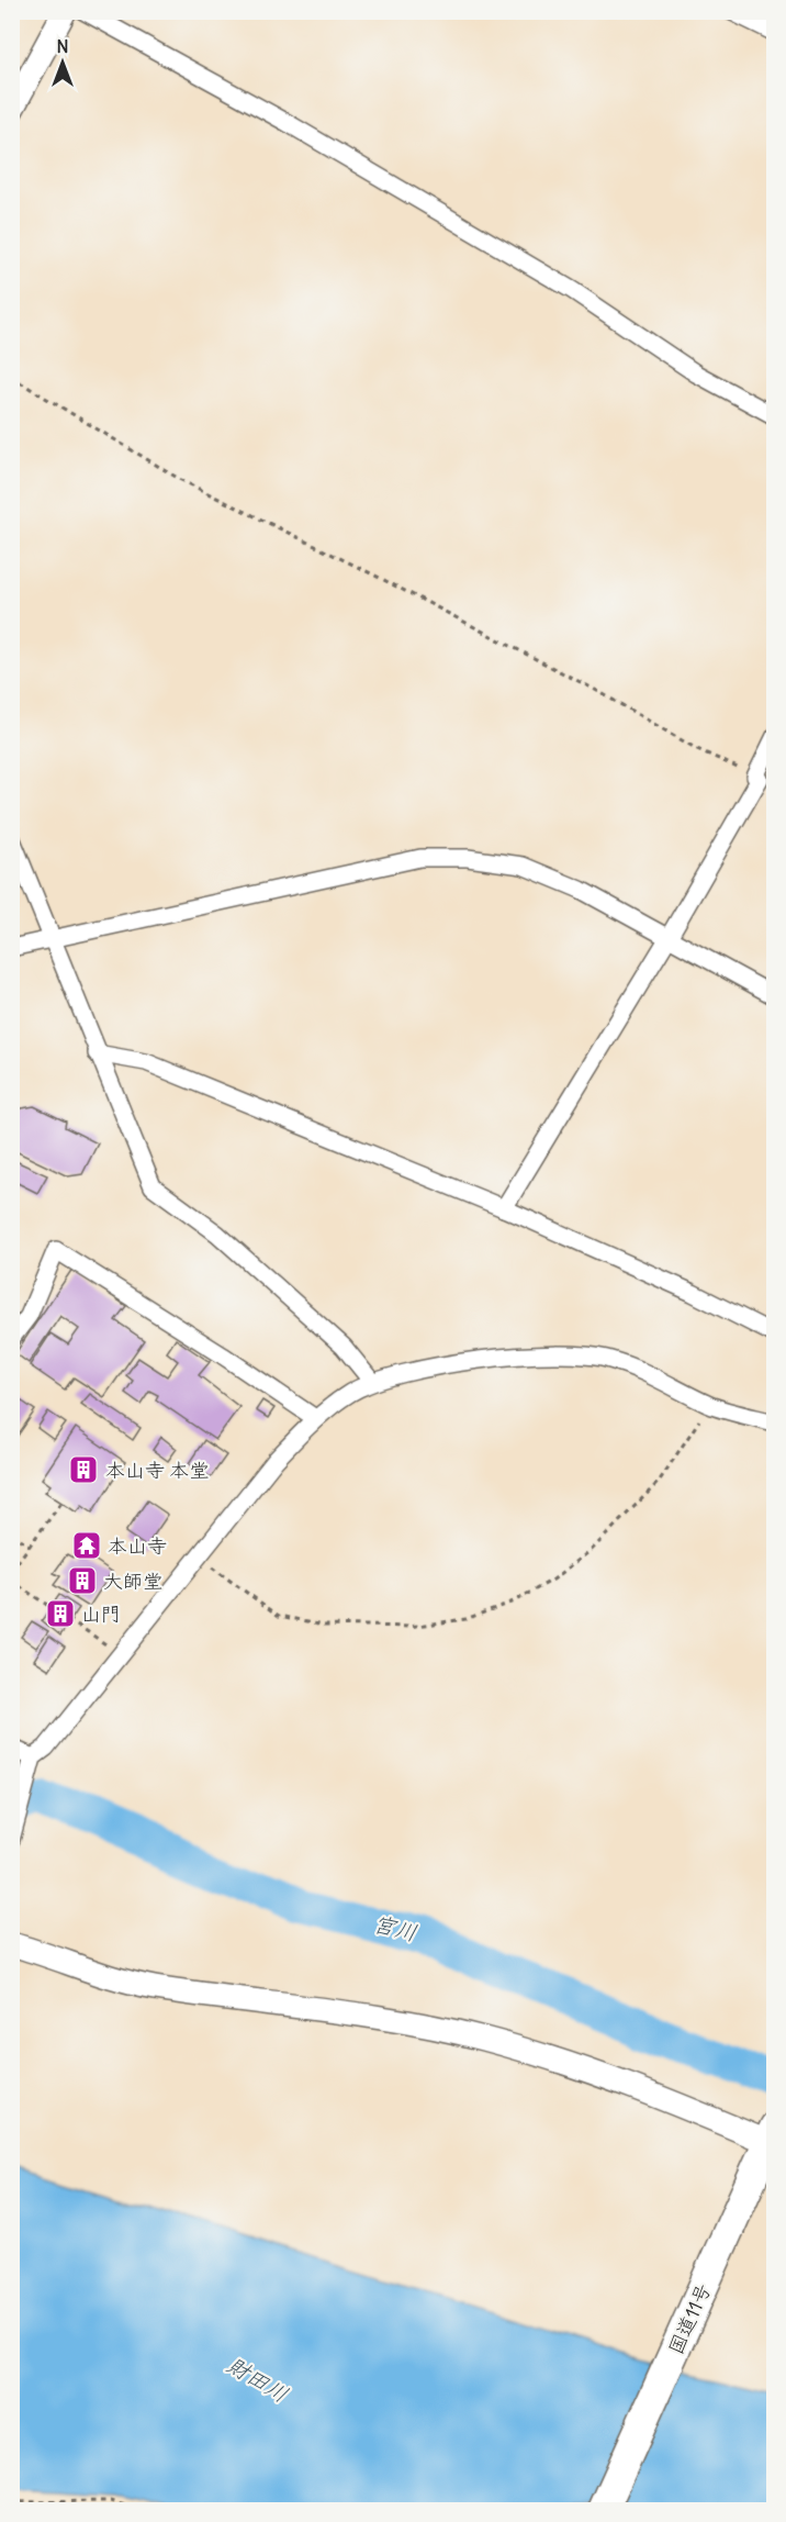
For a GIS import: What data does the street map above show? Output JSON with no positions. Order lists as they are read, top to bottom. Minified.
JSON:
{"streets":{"highway":["国道11号"]},"water":["宮川","財田川"],"places":{"building":["本山寺 本堂","大師堂","山門"],"temple":["本山寺"]},"north":"top"}
